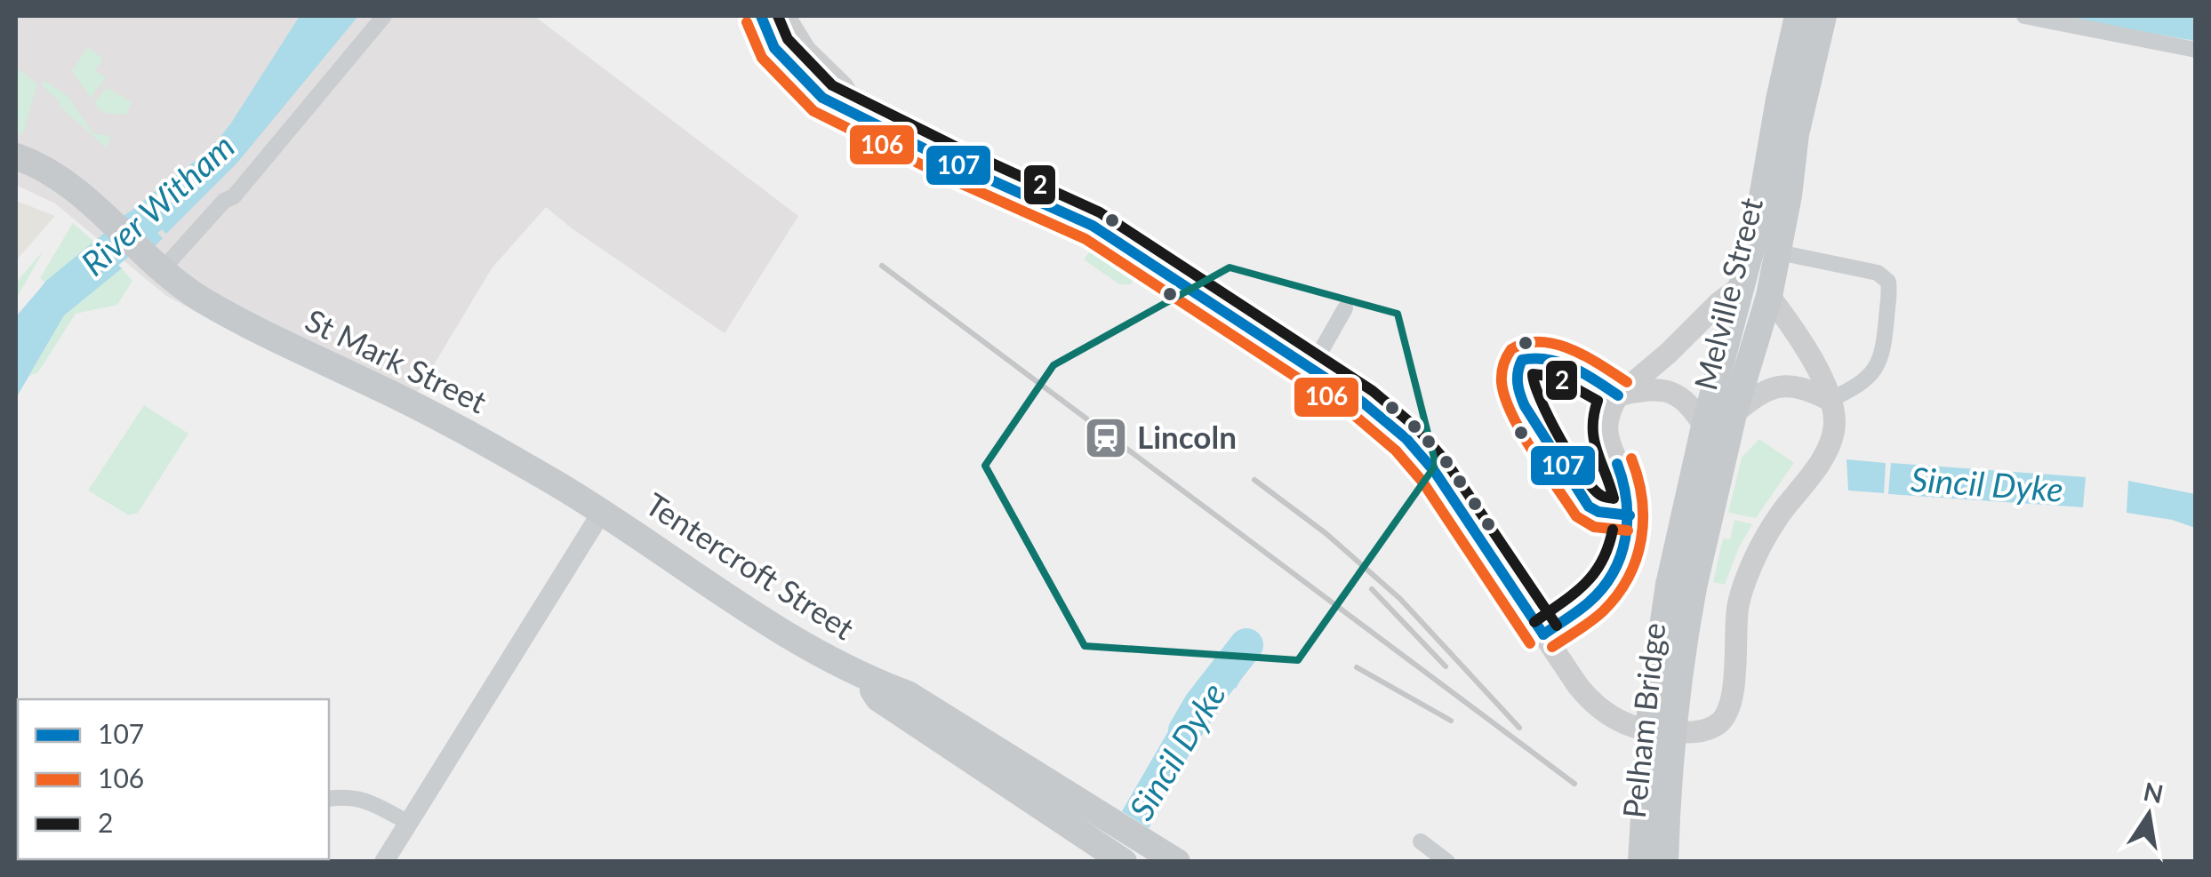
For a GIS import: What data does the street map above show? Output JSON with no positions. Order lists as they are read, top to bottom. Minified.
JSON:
{"streets":{"main road":["Melville Street","St Mark Street","Tentercroft Street","Pelham Bridge"]},"crossings":[["Melville Street","Pelham Bridge"],["St Mark Street","Tentercroft Street"]],"water":["River Witham","Sincil Dyke"],"places":{"station":["Lincoln"]},"lines":["transit line 107","transit line 2","transit line 106"],"legend":["107","106","2"],"north":"top"}
